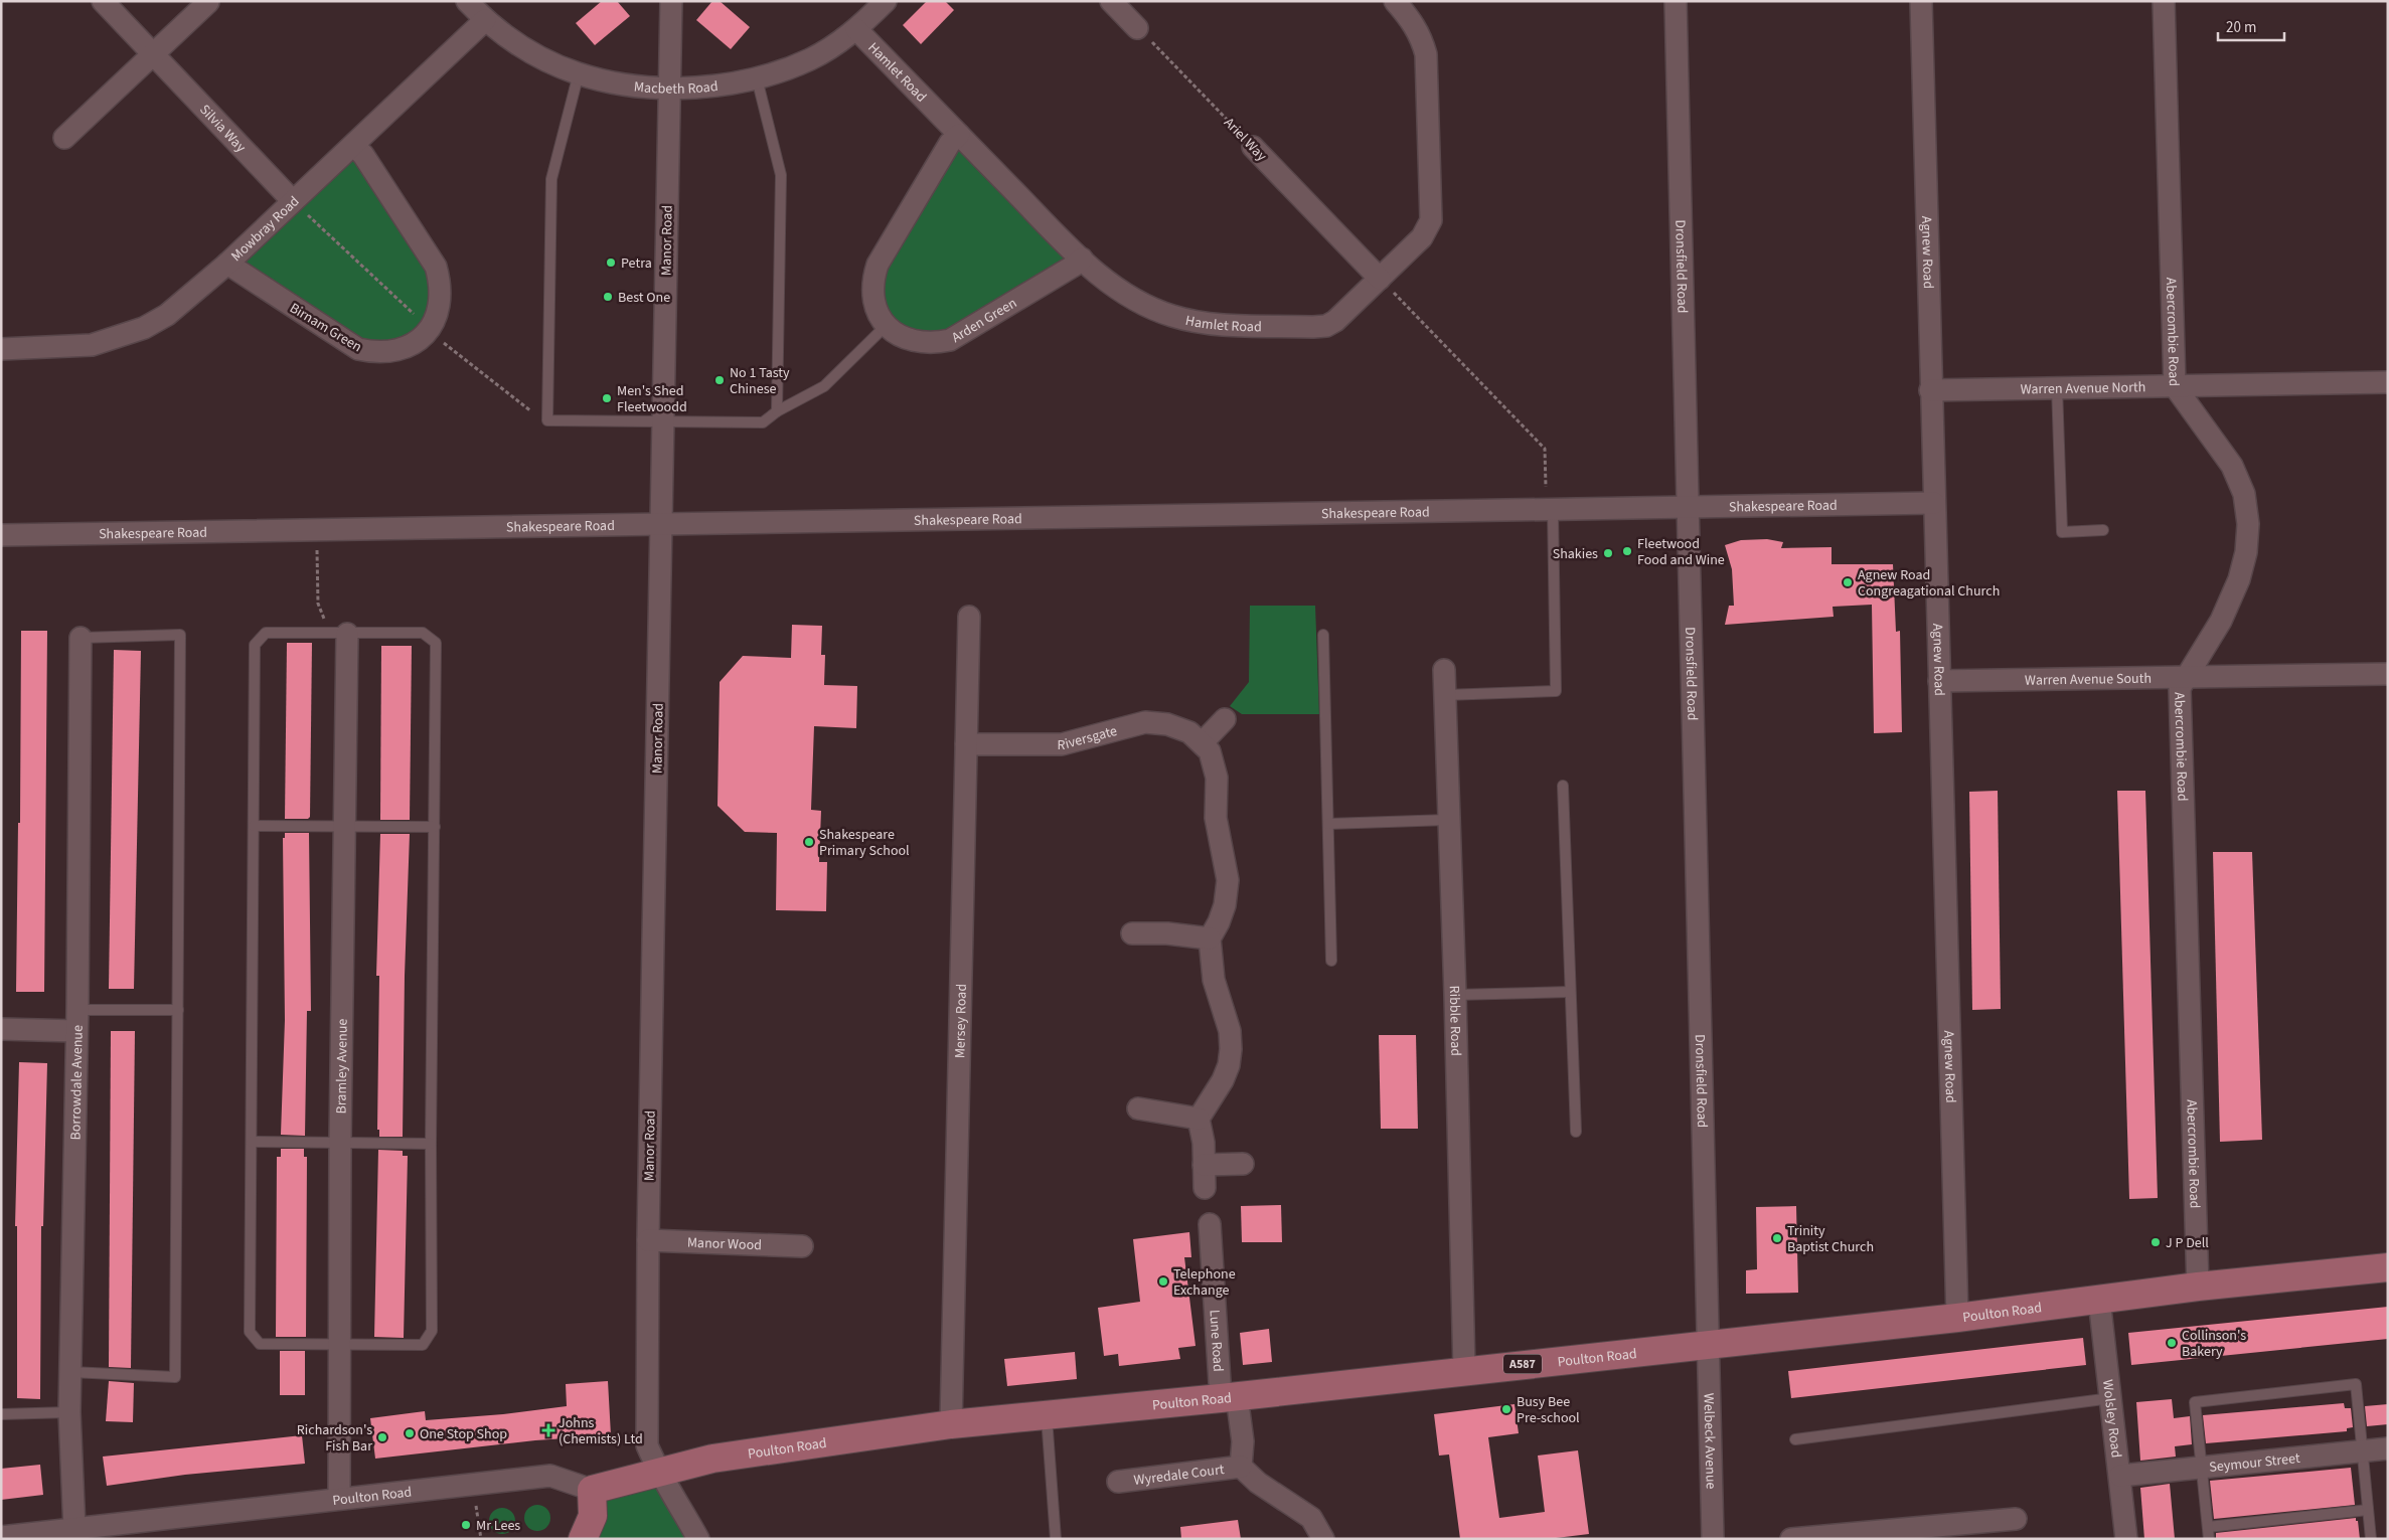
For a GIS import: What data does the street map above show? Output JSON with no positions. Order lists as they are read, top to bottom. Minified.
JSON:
{"streets":{"main road":["Poulton Road","A587"],"street":["Hamlet Road","Macbeth Road","Silvia Way","Ariel Way","Mowbray Road","Manor Road","Agnew Road","Dronsfield Road","Arden Green","Birnam Green","Abercrombie Road","Warren Avenue North","Shakespeare Road","Warren Avenue South","Riversgate","Mersey Road","Ribble Road","Bramley Avenue","Borrowdale Avenue","Manor Wood","Lune Road","Wolsley Road","Welbeck Avenue","Seymour Street","Wyredale Court"]},"crossings":[["Hamlet Road","Macbeth Road"],["Hamlet Road","Ariel Way"],["Hamlet Road","Arden Green"],["Macbeth Road","Mowbray Road"],["Macbeth Road","Manor Road"],["Silvia Way","Mowbray Road"],["Mowbray Road","Birnam Green"],["Manor Road","Shakespeare Road"],["Manor Road","Manor Wood"],["Manor Road","Poulton Road"],["Agnew Road","Warren Avenue North"],["Agnew Road","Shakespeare Road"],["Agnew Road","Warren Avenue South"],["Agnew Road","Poulton Road"],["Dronsfield Road","Shakespeare Road"],["Dronsfield Road","Poulton Road"],["Dronsfield Road","Welbeck Avenue"],["Abercrombie Road","Warren Avenue North"],["Abercrombie Road","Warren Avenue South"],["Abercrombie Road","Poulton Road"],["Riversgate","Mersey Road"],["Mersey Road","Poulton Road"],["Ribble Road","Poulton Road"],["Bramley Avenue","Poulton Road"],["Borrowdale Avenue","Poulton Road"],["Poulton Road","Lune Road"],["Poulton Road","Wolsley Road"],["Poulton Road","Welbeck Avenue"],["Lune Road","Wyredale Court"],["Wolsley Road","Seymour Street"]],"places":{"other":["Petra","Best One","No 1 Tasty Chinese","Men's Shed Fleetwoodd","Fleetwood Food and Wine","Shakies","Agnew Road Congreagational Church","Shakespeare Primary School","Trinity Baptist Church","J P Dell","Telephone Exchange","Collinson's Bakery","Busy Bee Pre-school","One Stop Shop","Richardson's Fish Bar","Mr Lees"],"health":["Johns (Chemists) Ltd"]},"scale_bar":"20 m"}
